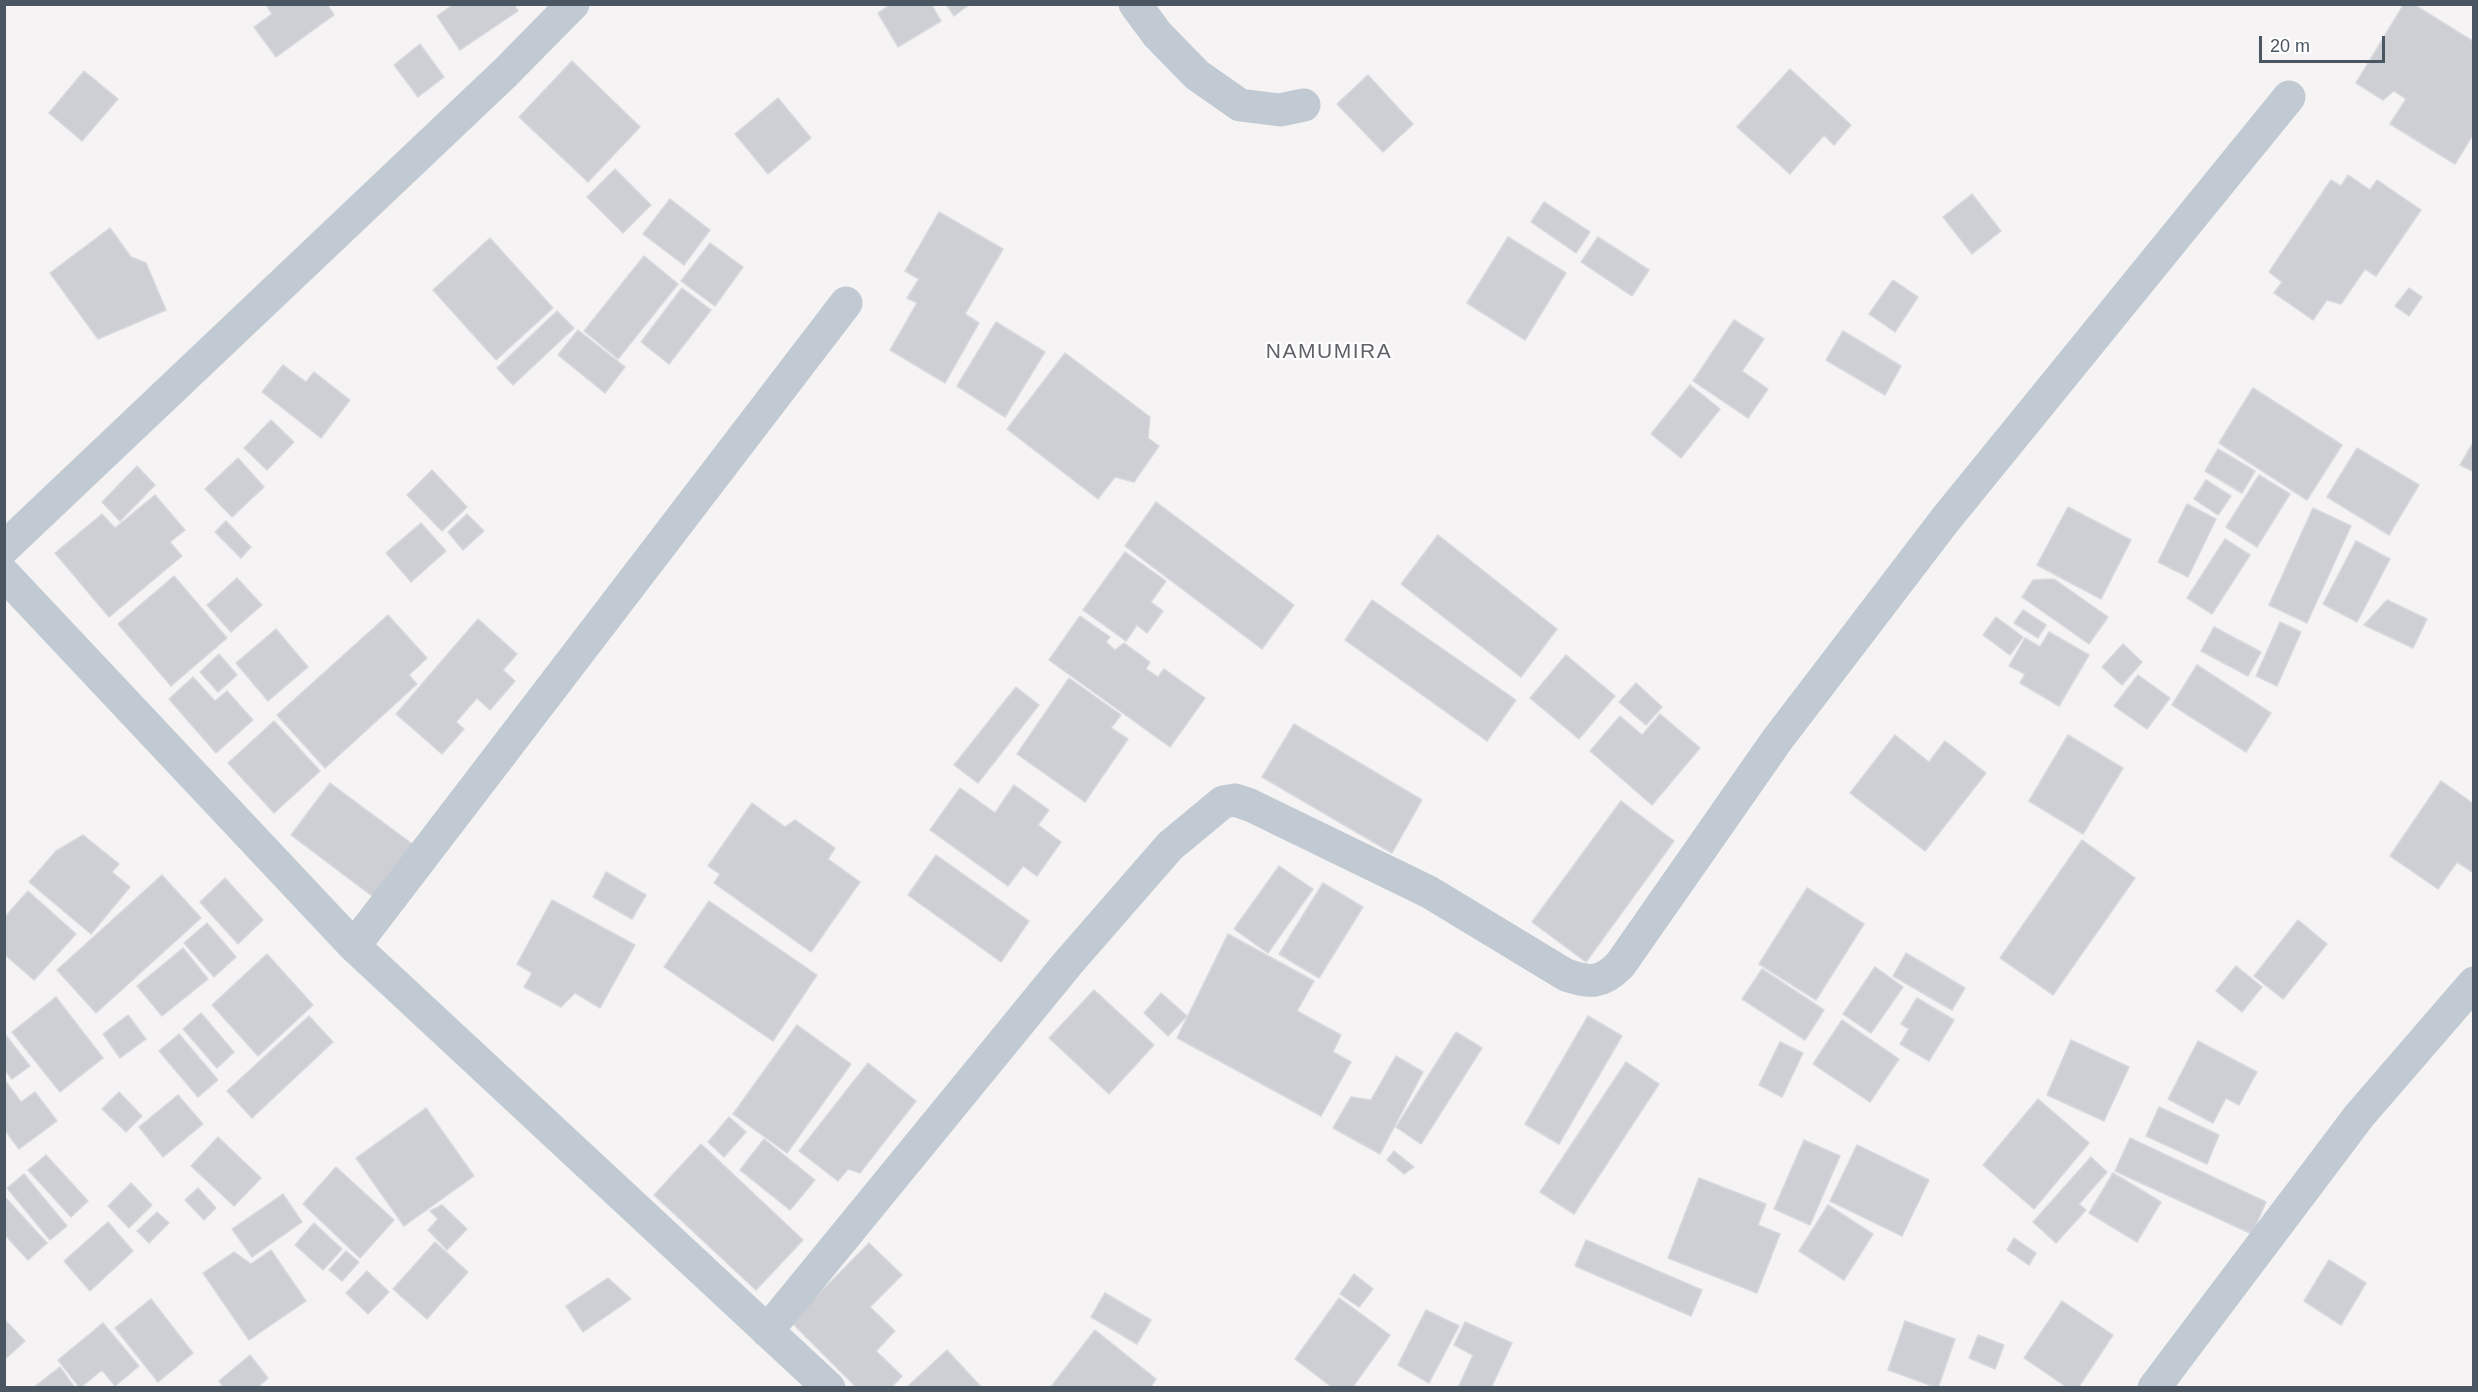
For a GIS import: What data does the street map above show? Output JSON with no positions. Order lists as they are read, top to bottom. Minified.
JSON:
{"districts":["NAMUMIRA"],"scale_bar":"20 m"}
